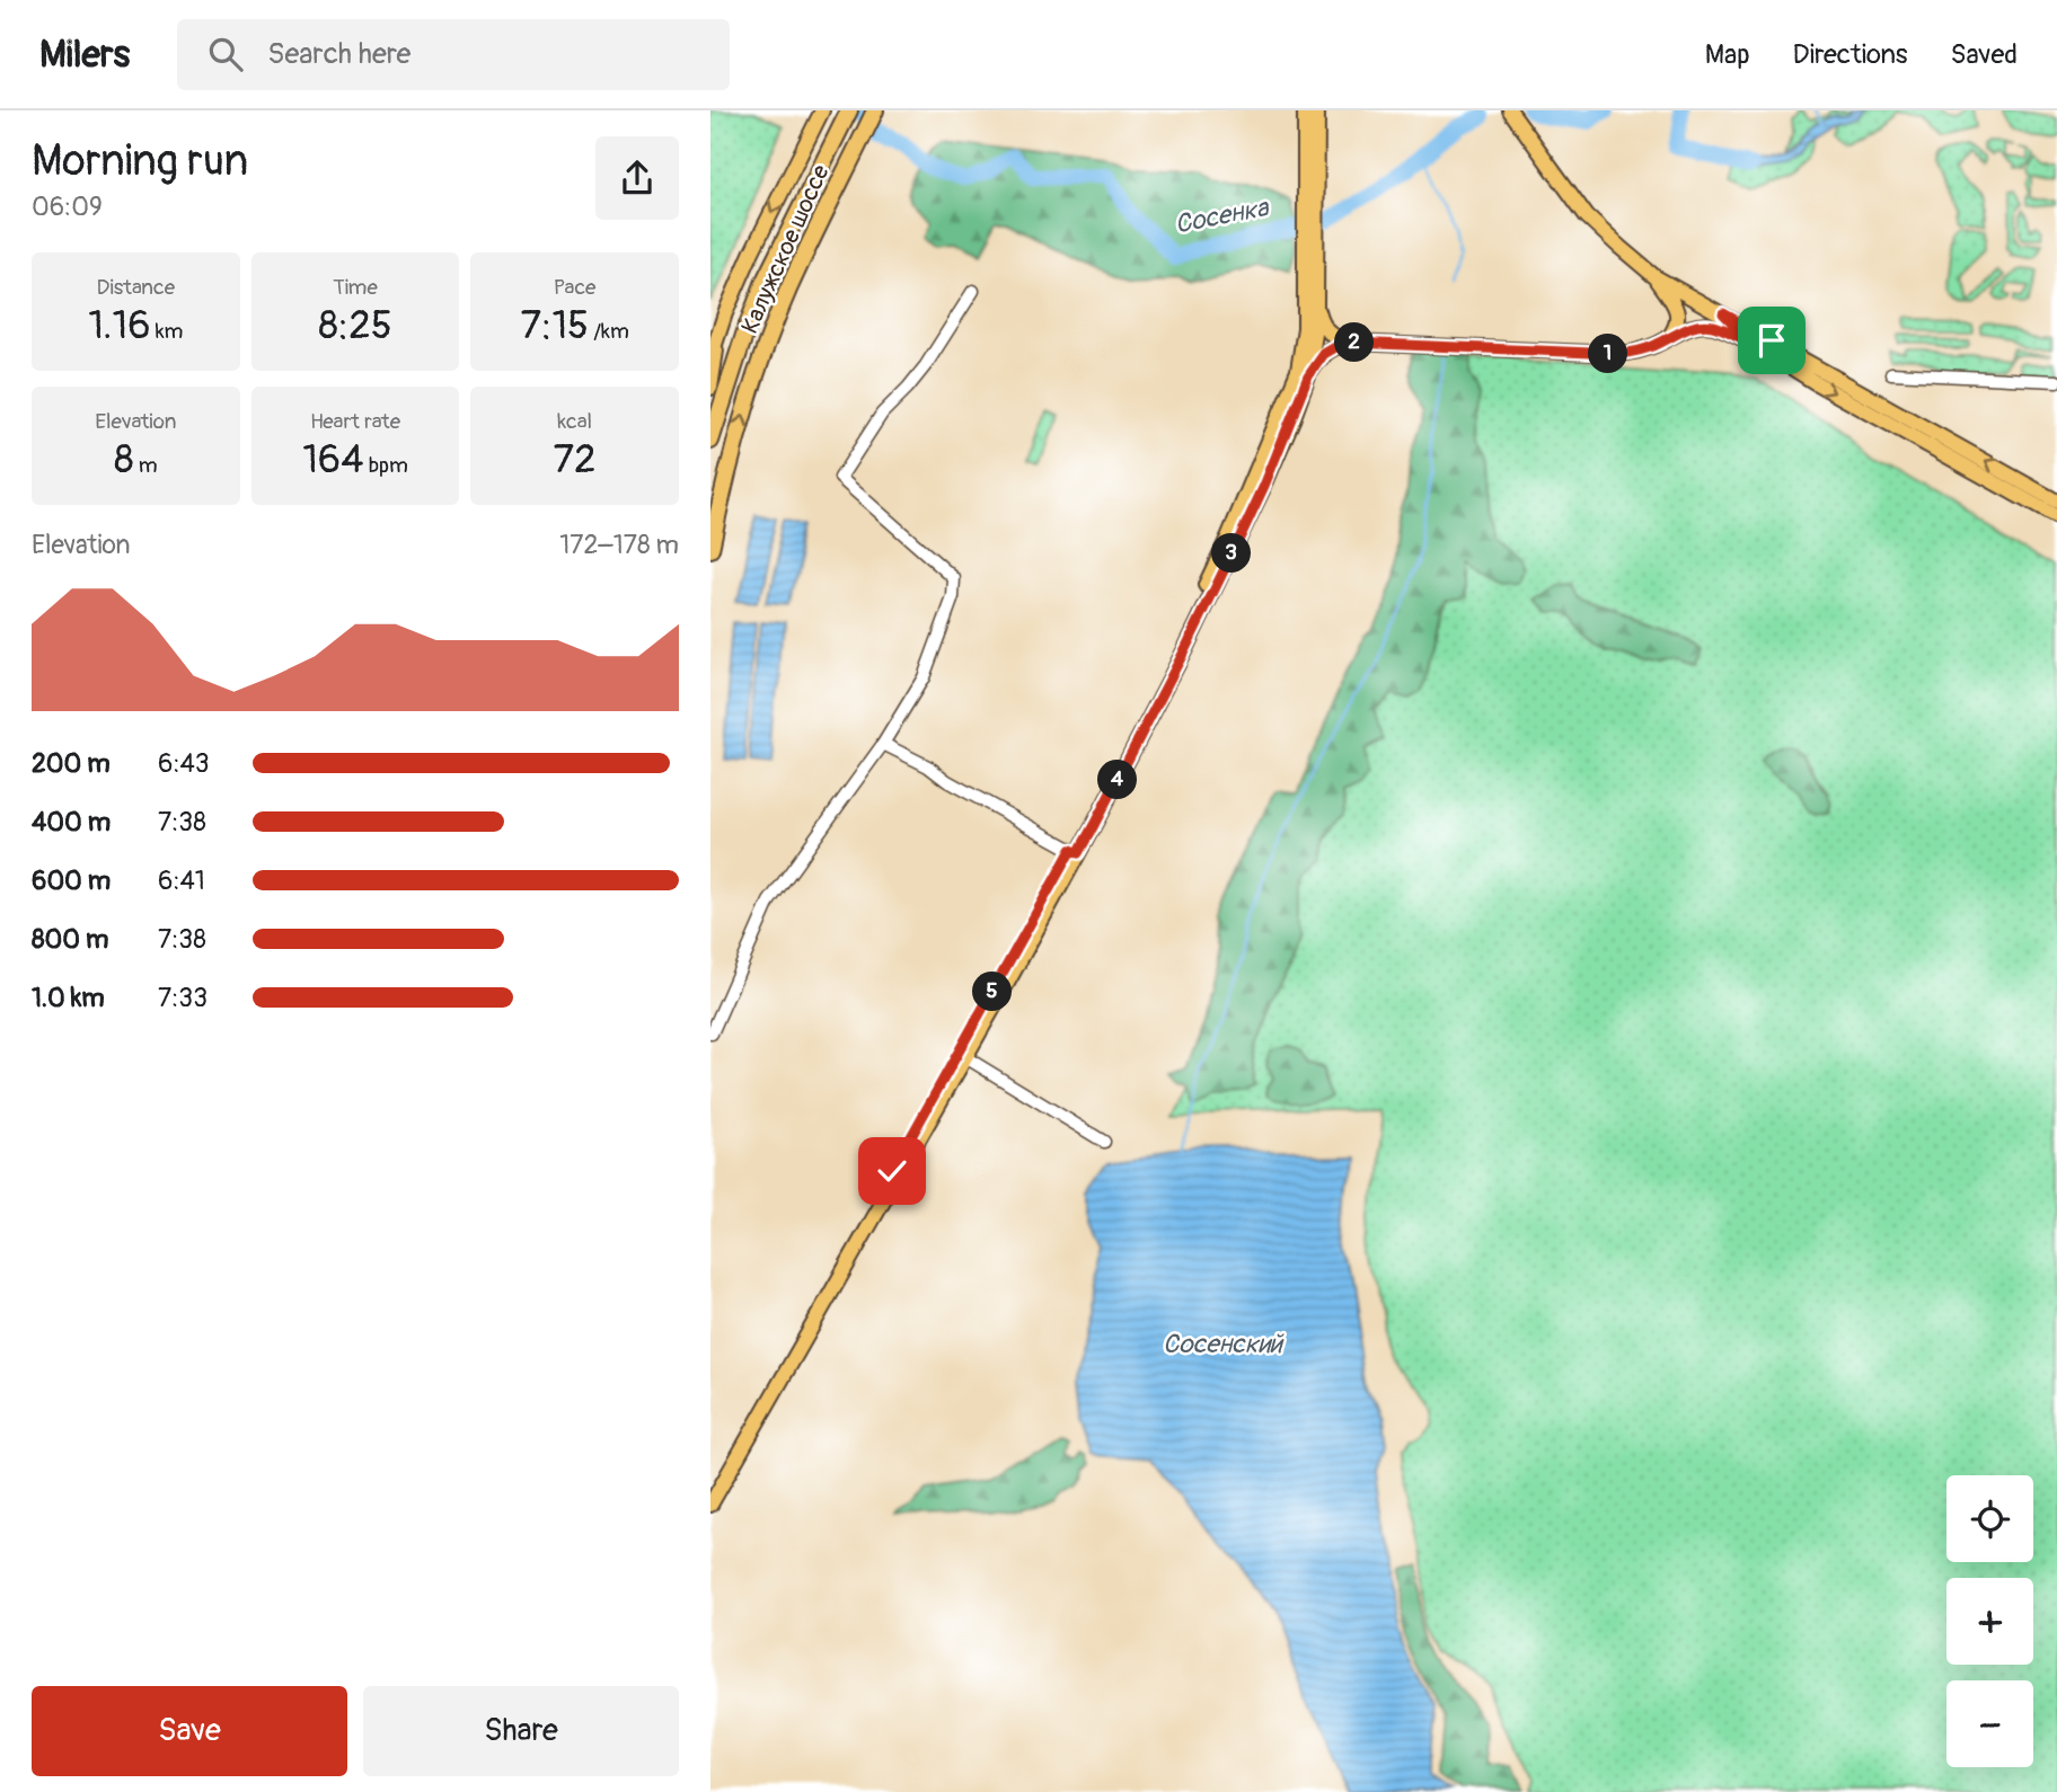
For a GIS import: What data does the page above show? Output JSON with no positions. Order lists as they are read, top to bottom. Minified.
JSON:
{"streets":{"highway":["Калужское шоссе"]},"water":["Сосенка","Сосенский"],"page":{"header":"Milers","search":"Search here","nav":["Map","Directions","Saved"],"heading":["Morning run","06:09"],"stats":[["Distance","1.16 km"],["Time","8:25"],["Pace","7:15 /km"],["Elevation","8 m"],["Heart rate","164 bpm"],["kcal","72"]],"pins":["2","1","3","4","5"],"chart":["Elevation","172–178 m"],"list":[{"name":"200 m","note":"6:43"},{"name":"400 m","note":"7:38"},{"name":"600 m","note":"6:41"},{"name":"800 m","note":"7:38"},{"name":"1.0 km","note":"7:33"}],"map_buttons":["+","−"],"buttons":["Save","Share"]}}
